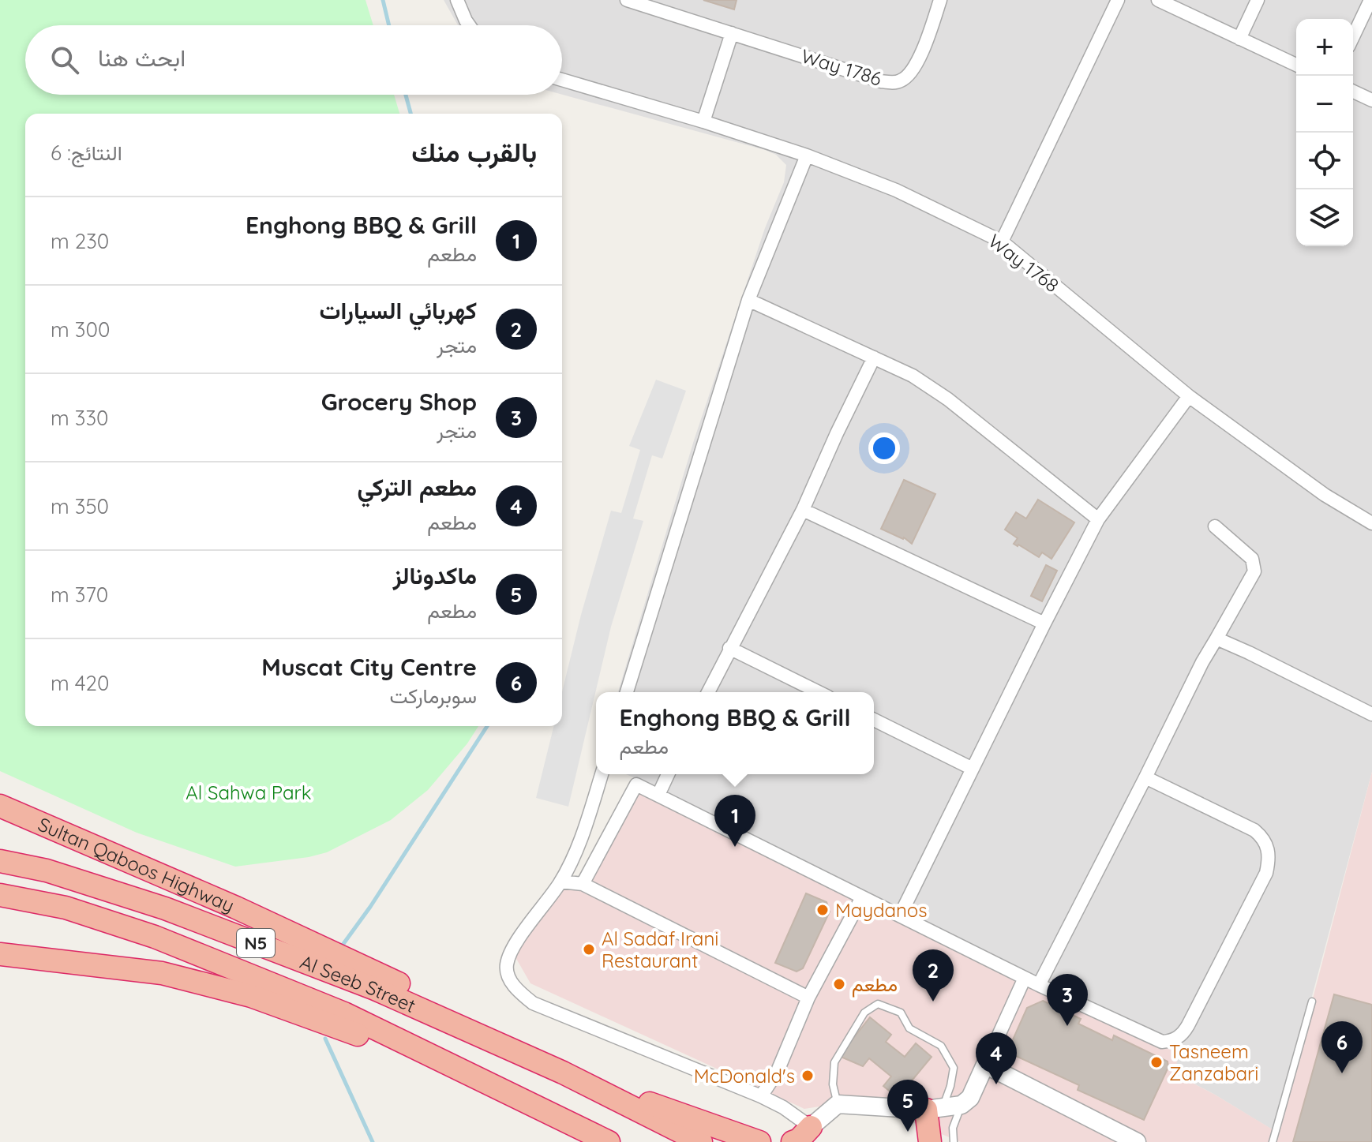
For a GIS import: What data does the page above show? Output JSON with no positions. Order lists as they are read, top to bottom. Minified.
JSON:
{"streets":{"highway":["Sultan Qaboos Highway","N5","Al Seeb Street"],"street":["Way 1786","Way 1768"]},"crossings":[["Sultan Qaboos Highway","Al Seeb Street"],["N5","Al Seeb Street"]],"parks":["Al Sahwa Park"],"places":["Maydanos","Al Sadaf Irani Restaurant","مطعم","Tasneem Zanzabari","McDonald's"],"page":{"map_buttons":["+","−"],"search":"ابحث هنا","heading":["بالقرب منك","النتائج: 6"],"list":[{"mark":"1","name":"Enghong BBQ & Grill","note":"مطعم","value":"230 m"},{"mark":"2","name":"كهربائي السيارات","note":"متجر","value":"300 m"},{"mark":"3","name":"Grocery Shop","note":"متجر","value":"330 m"},{"mark":"4","name":"مطعم التركي","note":"مطعم","value":"350 m"},{"mark":"5","name":"ماكدونالز","note":"مطعم","value":"370 m"},{"mark":"6","name":"Muscat City Centre","note":"سوبرماركت","value":"420 m"}],"popup":["Enghong BBQ & Grill","مطعم"],"pins":["1","2","3","6","4","5"]}}
